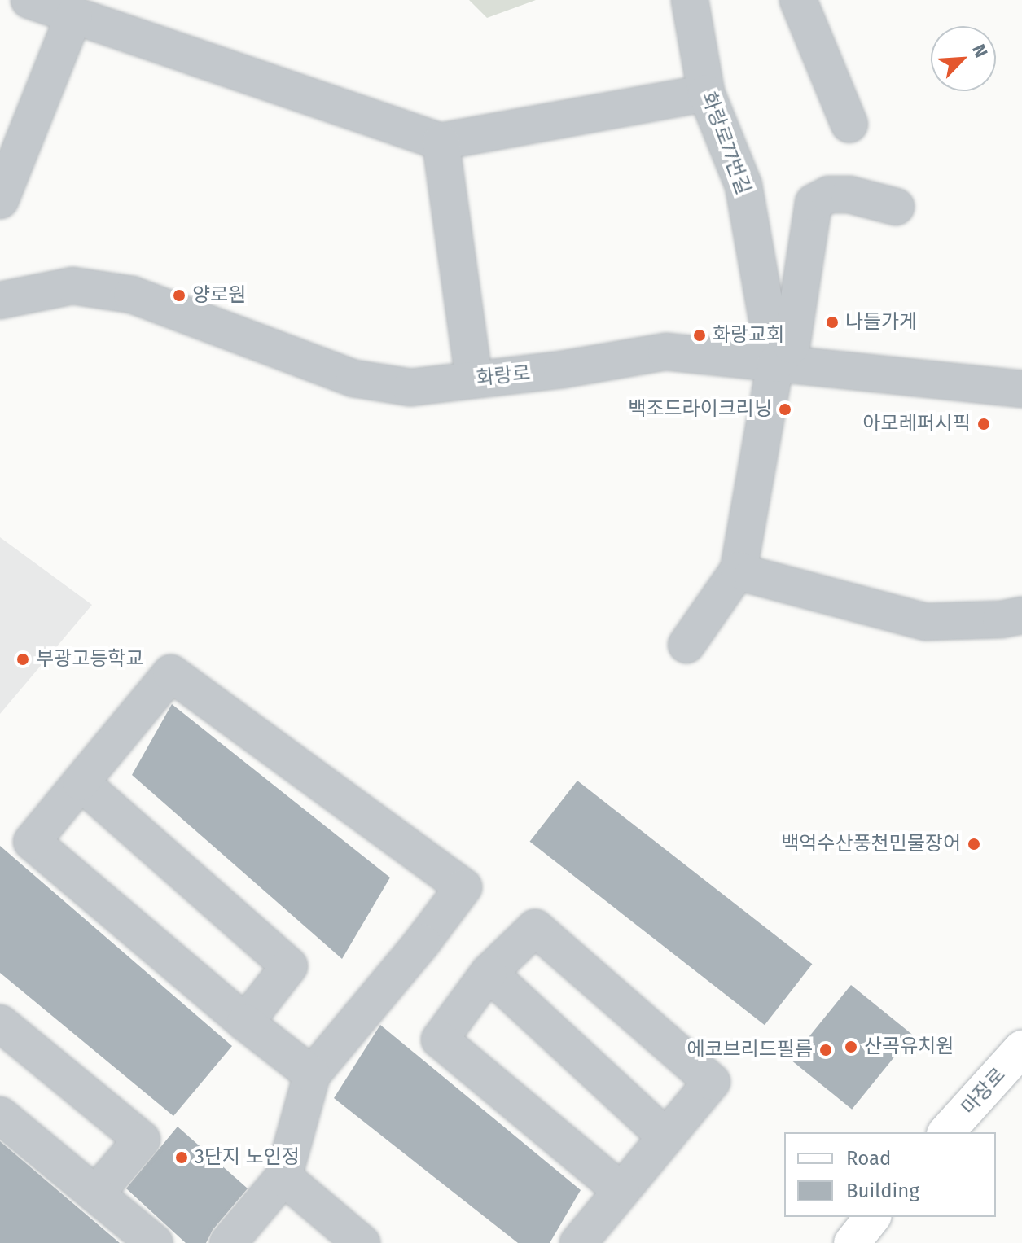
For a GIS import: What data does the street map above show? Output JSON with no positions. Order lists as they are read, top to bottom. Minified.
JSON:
{"streets":{"main road":["마장로"],"street":["화랑로77번길","화랑로"]},"crossings":[["화랑로77번길","화랑로"]],"places":["양로원","나들가게","화랑교회","백조드라이크리닝","아모레퍼시픽","부광고등학교","백억수산풍천민물장어","산곡유치원","에코브리드필름","3단지 노인정"],"legend":["Road","Building"],"north":"top right"}
